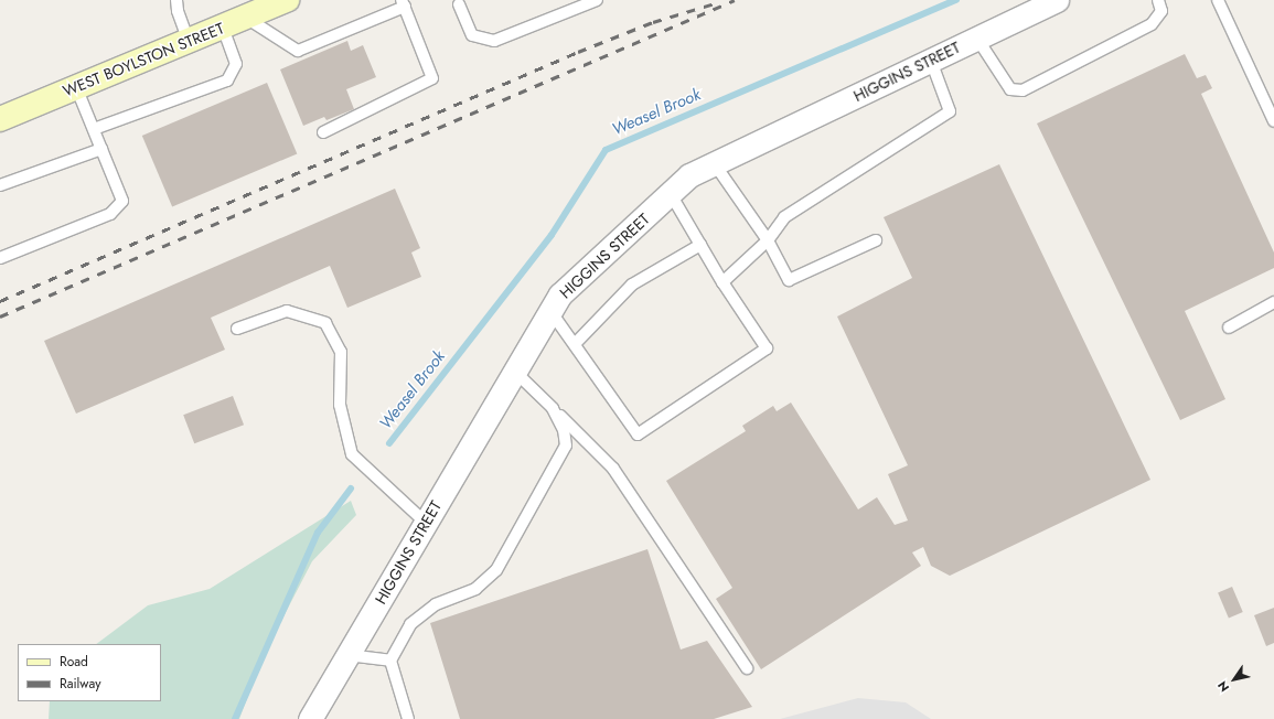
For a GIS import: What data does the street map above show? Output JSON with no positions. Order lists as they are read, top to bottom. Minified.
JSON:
{"streets":{"main road":["WEST BOYLSTON STREET"],"street":["HIGGINS STREET"]},"water":["Weasel Brook"],"legend":["Road","Railway"],"north":"bottom left"}
